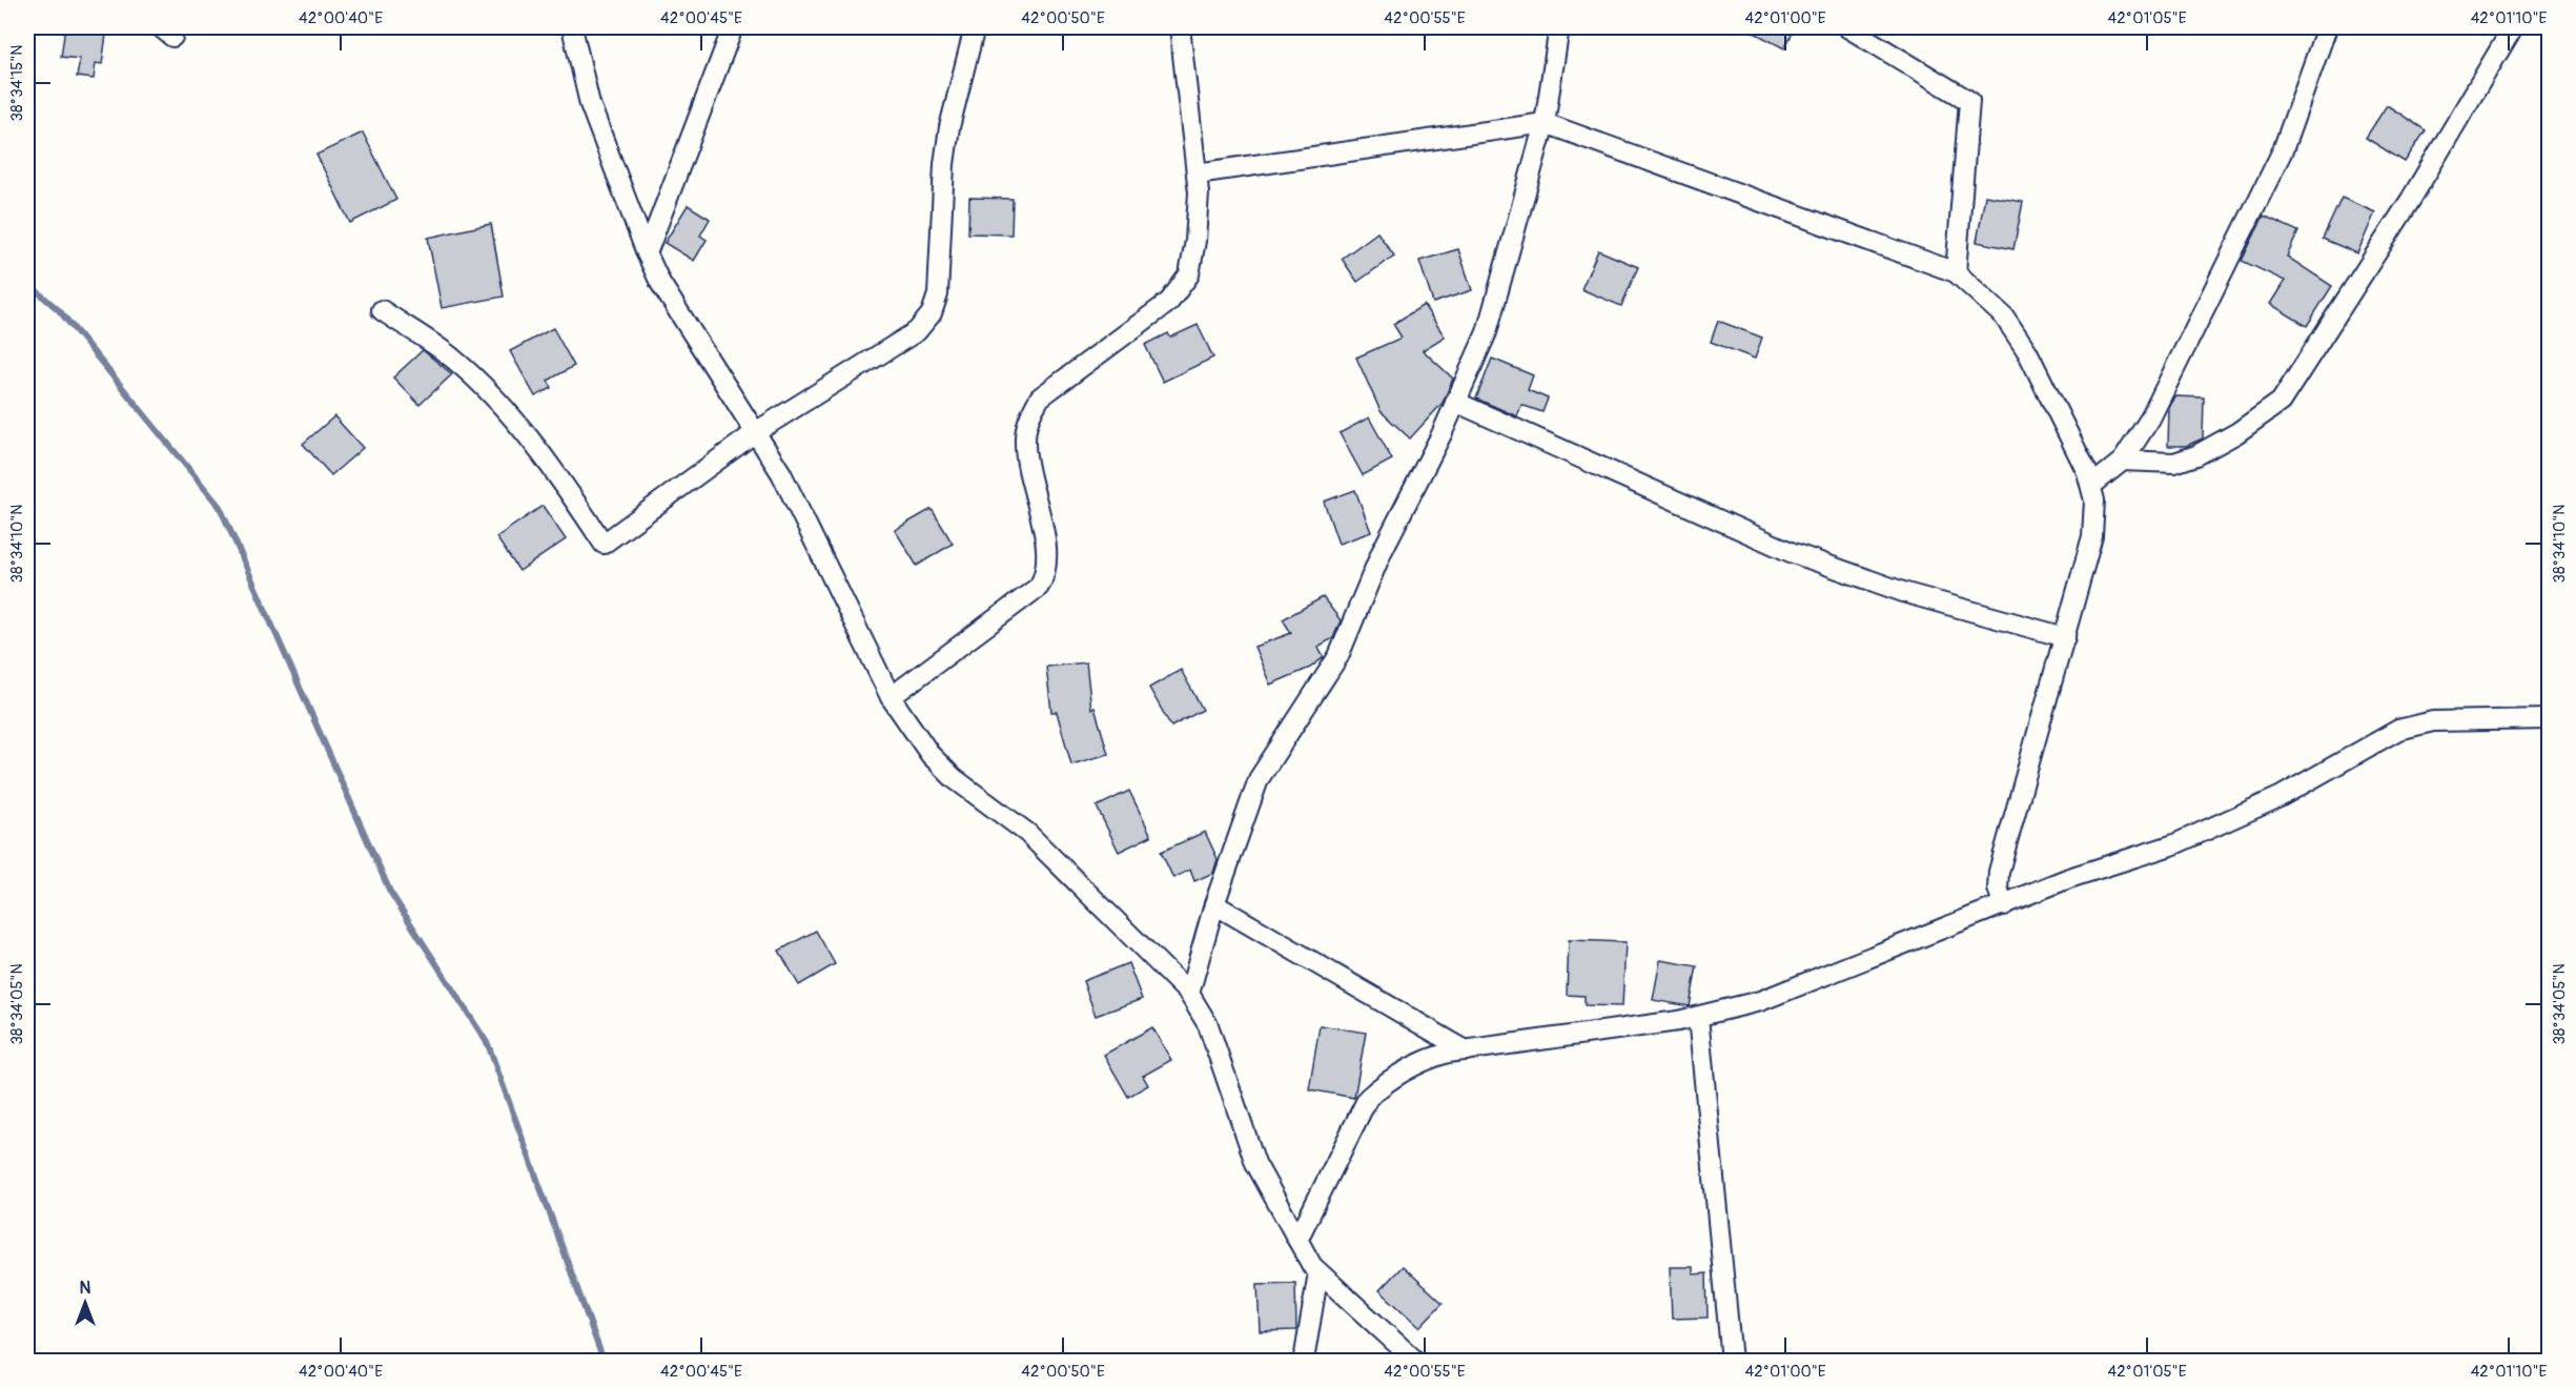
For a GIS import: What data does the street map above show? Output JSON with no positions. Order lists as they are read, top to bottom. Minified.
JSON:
{"north":"top","coordinates":["42°00'40\"E","42°00'45\"E","42°00'50\"E","42°00'55\"E","42°01'00\"E","42°01'05\"E","42°01'10\"E","38°34'15\"N","38°34'10\"N","38°34'05\"N"]}
